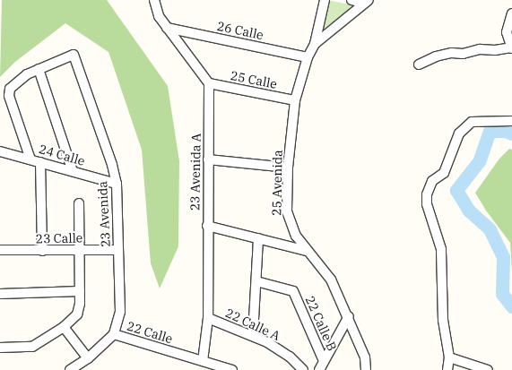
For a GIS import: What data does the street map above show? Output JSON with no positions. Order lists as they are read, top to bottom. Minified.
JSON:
{"streets":{"street":["26 Calle","25 Calle","24 Calle","23 Avenida A","25 Avenida","23 Avenida","23 Calle","22 Calle B","22 Calle A","22 Calle"]},"crossings":[["26 Calle","25 Avenida"],["25 Calle","23 Avenida A"],["25 Calle","25 Avenida"],["24 Calle","23 Avenida"],["23 Avenida A","22 Calle A"],["23 Avenida A","22 Calle"],["23 Avenida","23 Calle"],["23 Avenida","22 Calle"]]}
